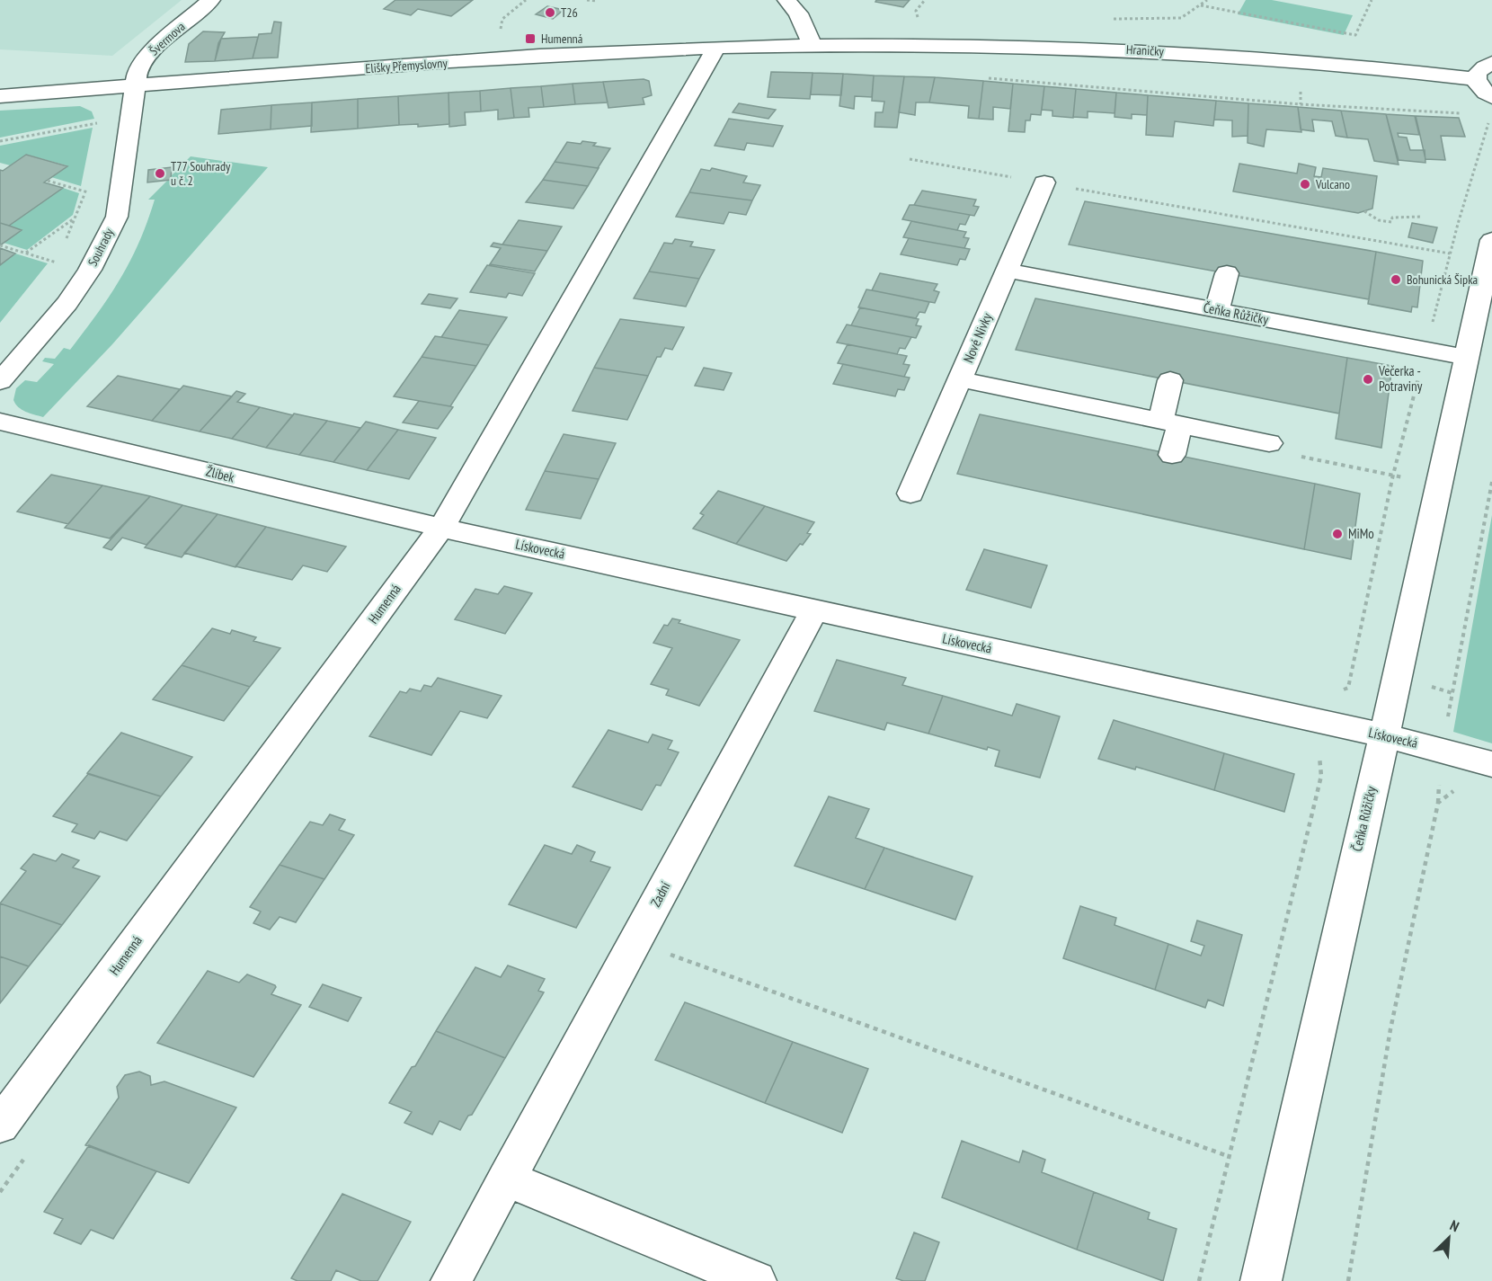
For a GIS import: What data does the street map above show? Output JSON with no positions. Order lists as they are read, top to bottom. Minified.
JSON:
{"streets":{"street":["Švermova","Hraničky","Elišky Přemyslovny","Souhrady","Čeňka Růžičky","Nové Nivky","Žlíbek","Lískovecká","Humenná","Zadní"]},"crossings":[["Švermova","Elišky Přemyslovny"],["Švermova","Souhrady"],["Hraničky","Elišky Přemyslovny"],["Elišky Přemyslovny","Souhrady"],["Elišky Přemyslovny","Humenná"],["Čeňka Růžičky","Nové Nivky"],["Čeňka Růžičky","Lískovecká"],["Žlíbek","Lískovecká"],["Žlíbek","Humenná"],["Lískovecká","Humenná"],["Lískovecká","Zadní"]],"places":{"other":["T26","T77 Souhrady u č. 2","Vulcano","Bohunická Šipka","Večerka - Potraviny","MiMo"],"transit":["Humenná"]},"north":"top right"}
